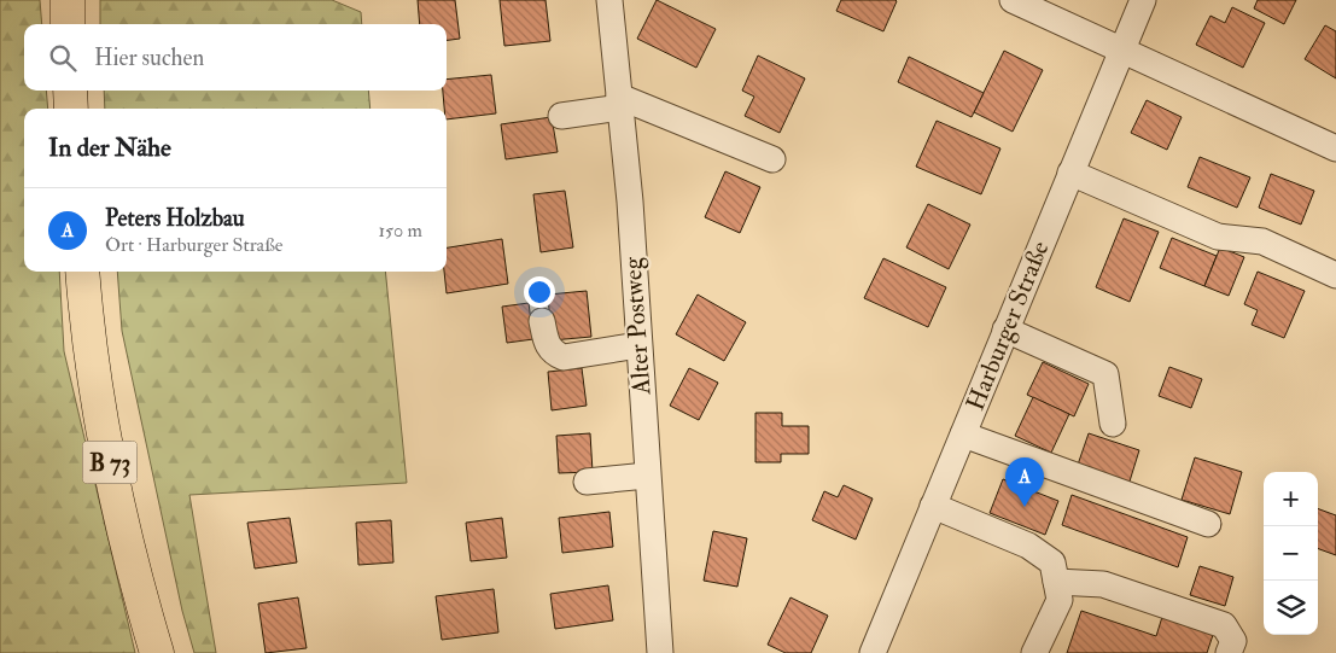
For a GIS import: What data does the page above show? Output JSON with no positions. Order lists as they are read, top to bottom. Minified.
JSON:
{"streets":{"main road":["B 73"],"street":["Alter Postweg","Harburger Straße"]},"page":{"search":"Hier suchen","heading":"In der Nähe","list":[{"mark":"A","name":"Peters Holzbau","note":"Ort · Harburger Straße","value":"150 m"}],"pins":"A","map_buttons":["+","−"]}}
